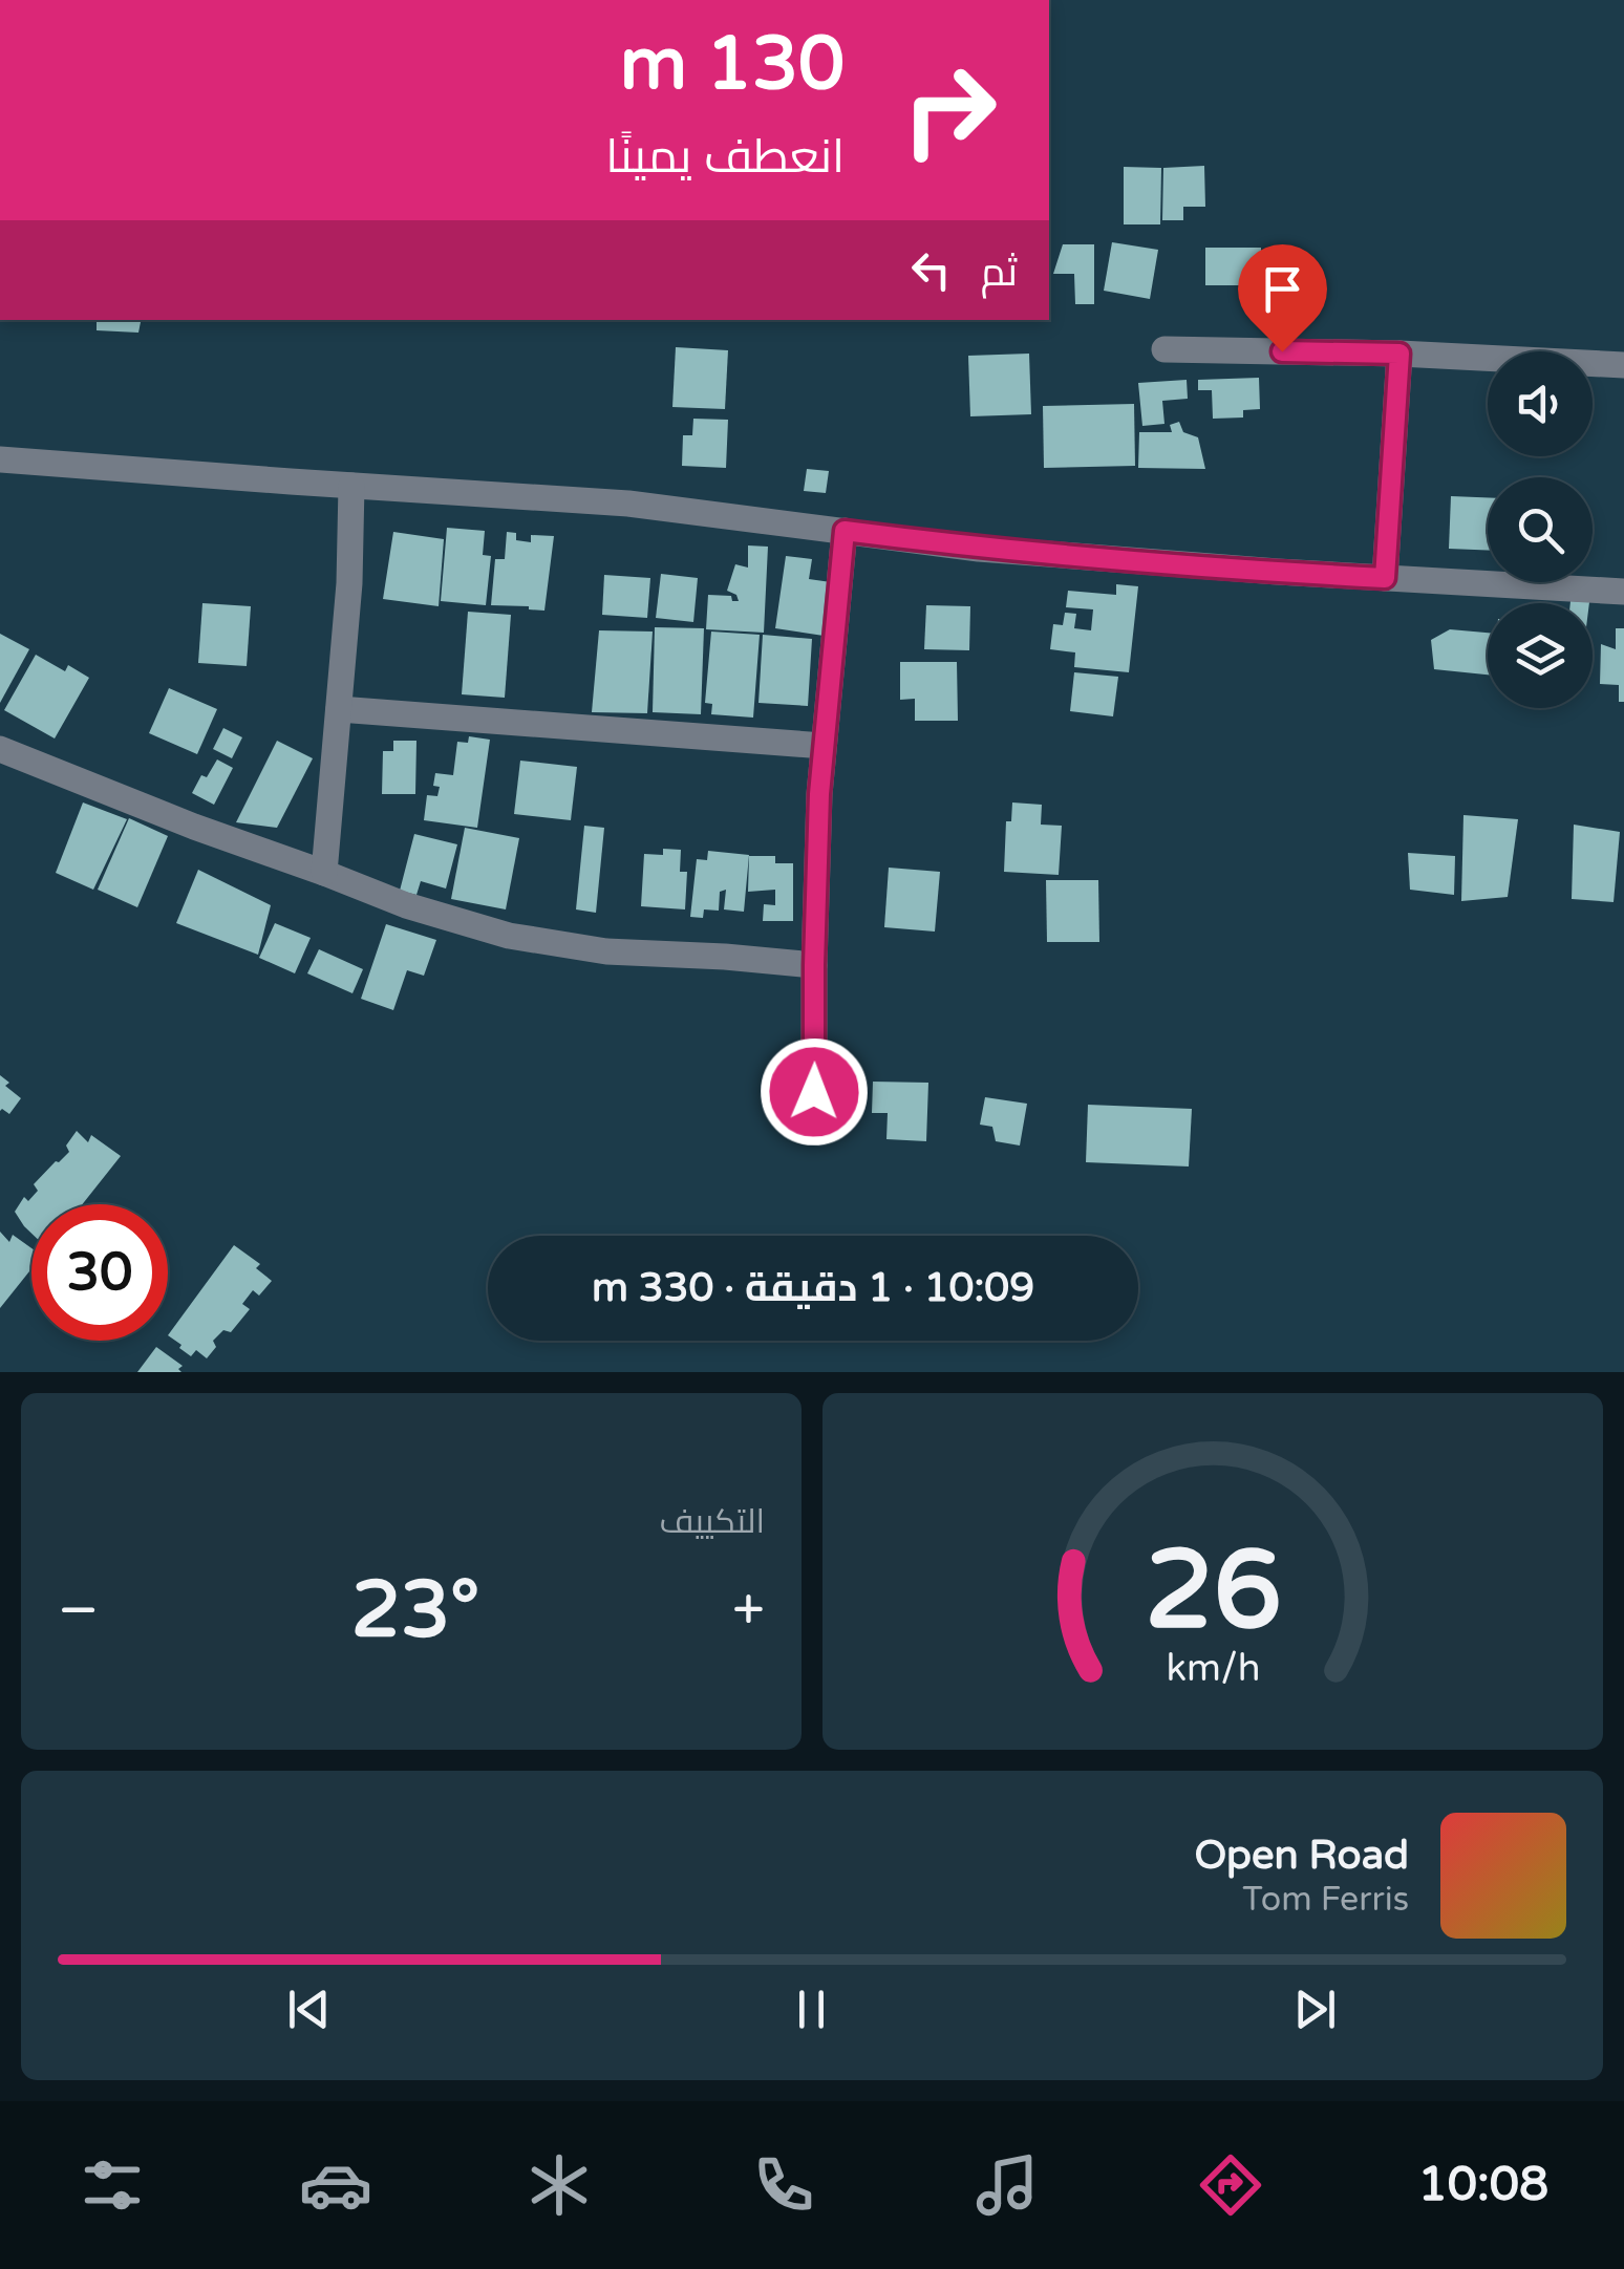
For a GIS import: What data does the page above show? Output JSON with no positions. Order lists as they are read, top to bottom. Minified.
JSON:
{"page":{"turn":["130 m","انعطف يمينًا"],"then":"ثم","limit":"30","trip":"10:09 · 1 دقيقة · 330 m","tile":"التكييف","heat":["−","23°","+"],"song":["Open Road","Tom Ferris"],"tabs":"10:08","gauge":["26","km/h"]}}
